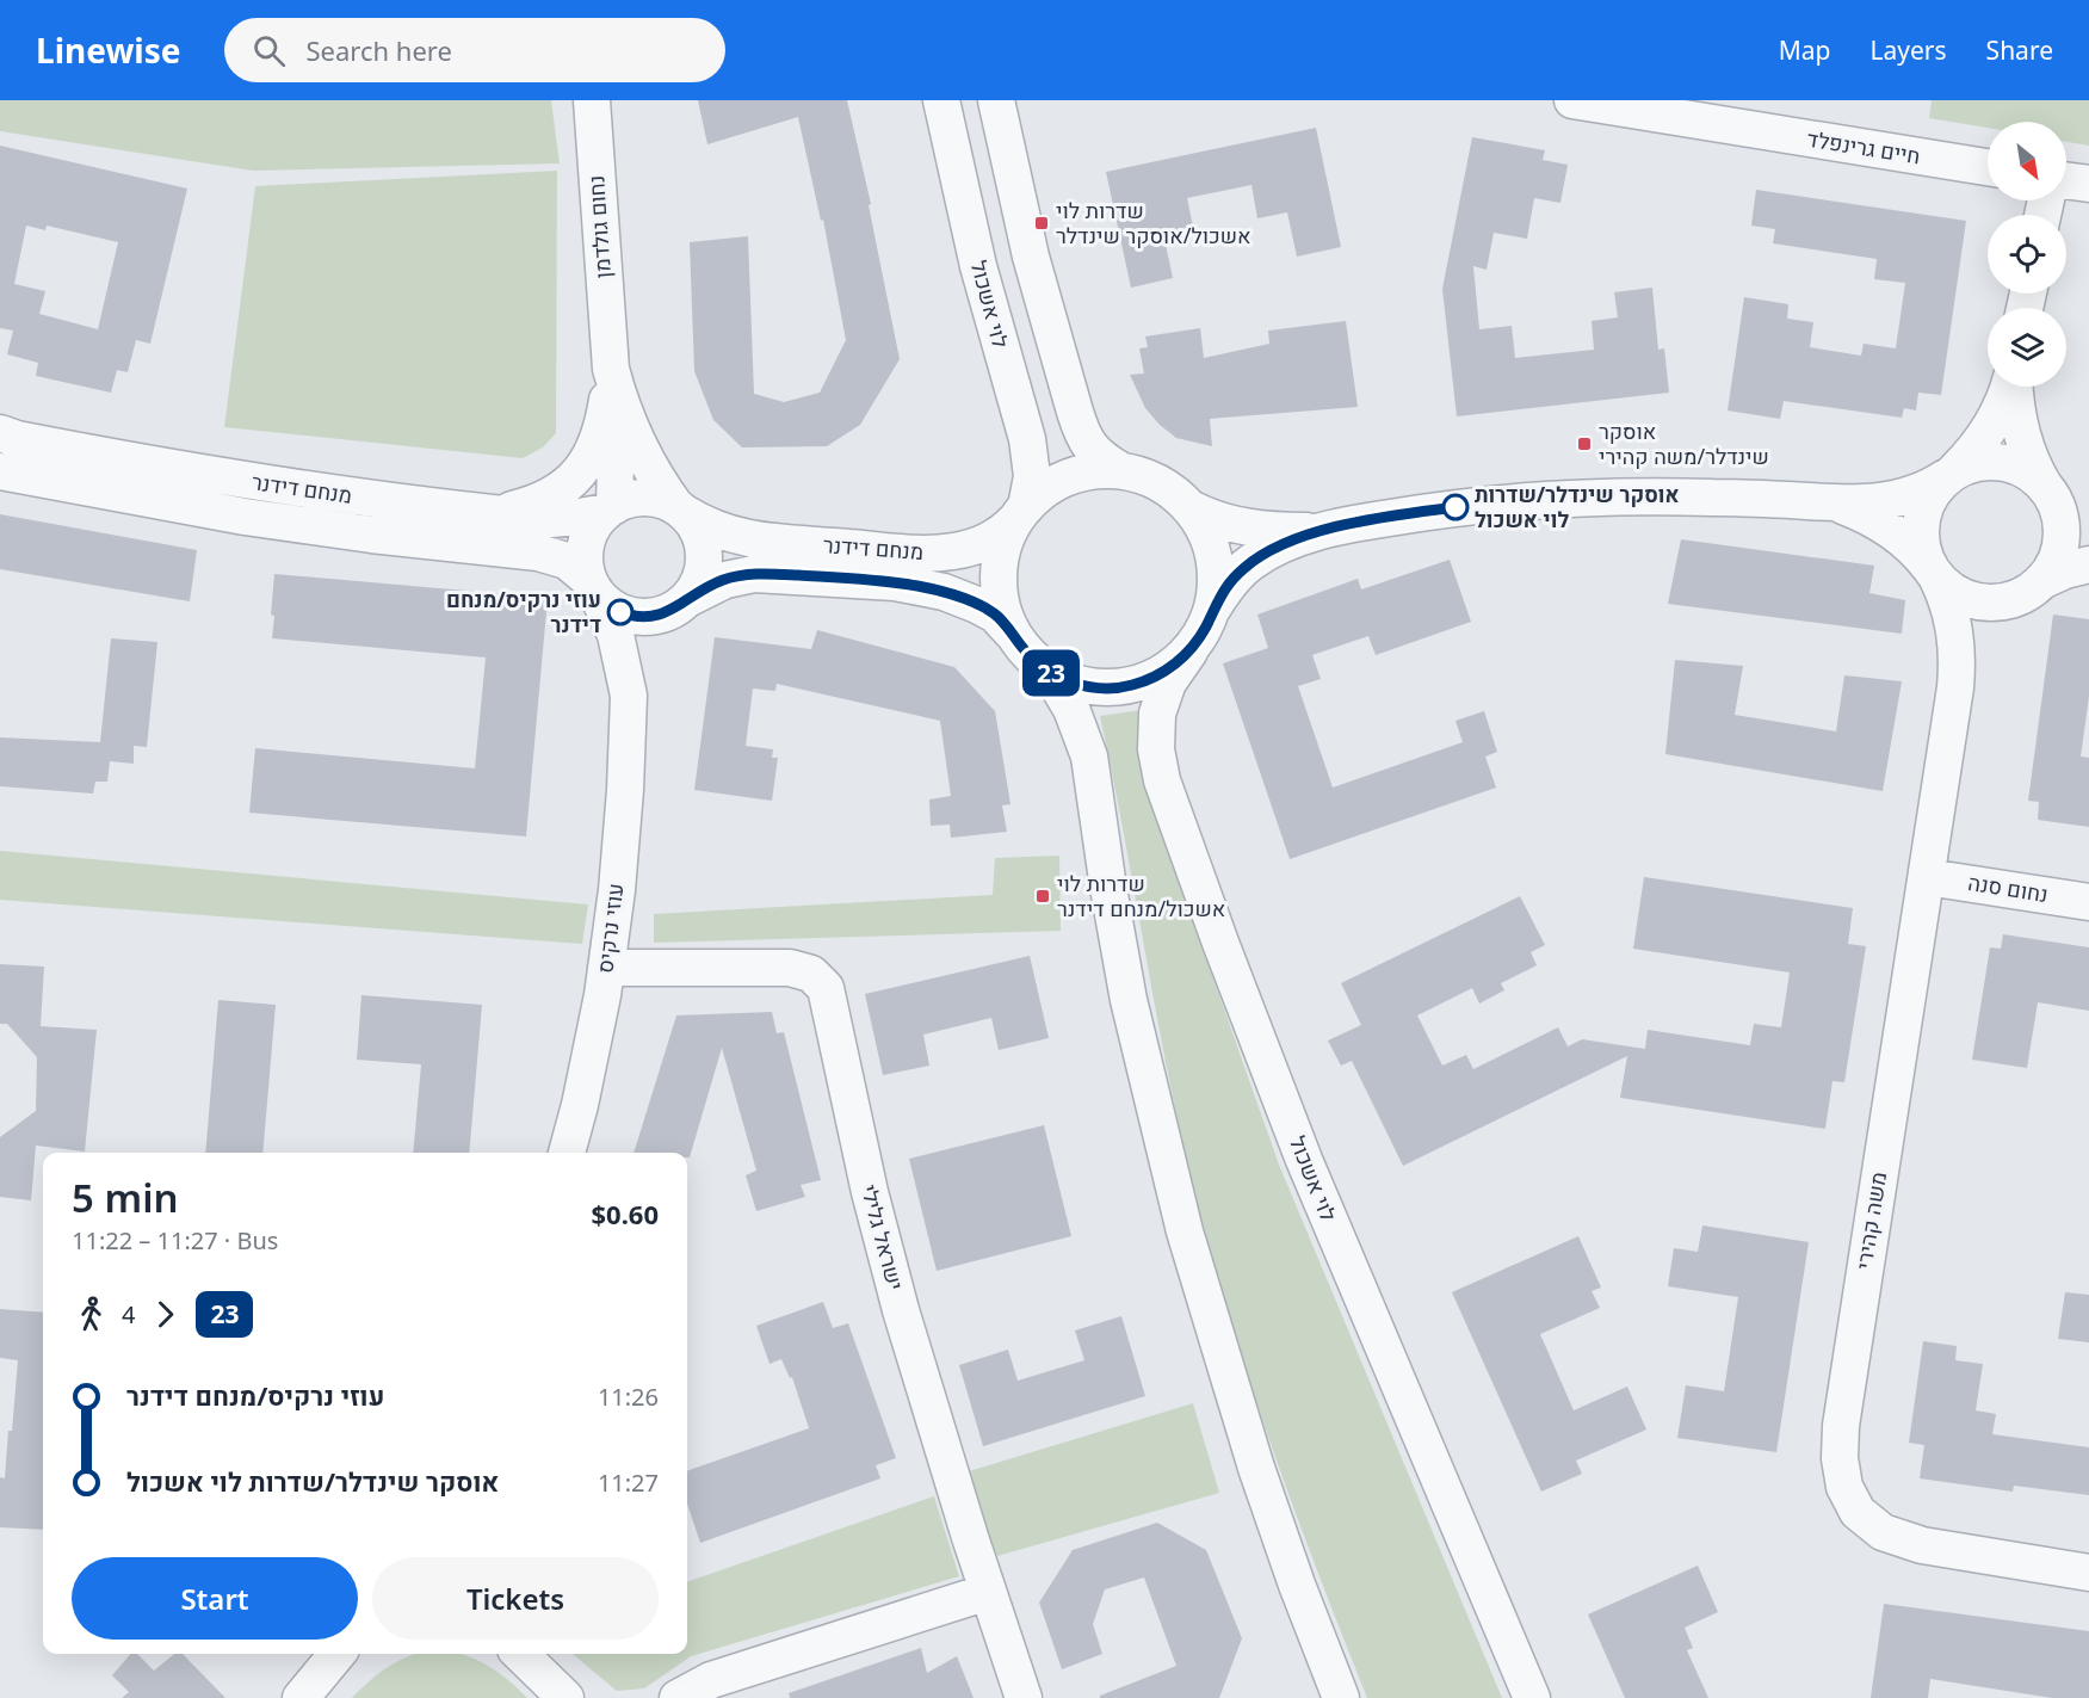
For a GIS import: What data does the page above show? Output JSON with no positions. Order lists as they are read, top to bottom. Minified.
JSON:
{"streets":{"street":["חיים גרינפלד","נחום גולדמן","לוי אשכול","מנחם דידנר","נחום סנה","עוזי נרקיס","משה קהירי","ישראל גלילי"]},"crossings":[["נחום גולדמן","מנחם דידנר"],["נחום גולדמן","עוזי נרקיס"],["לוי אשכול","מנחם דידנר"],["מנחם דידנר","עוזי נרקיס"],["נחום סנה","משה קהירי"],["עוזי נרקיס","ישראל גלילי"]],"places":{"transit":["שדרות לוי אשכול/אוסקר שינדלר","אוסקר שינדלר/משה קהירי","שדרות לוי אשכול/מנחם דידנר"],"other":["אוסקר שינדלר/שדרות לוי אשכול","עוזי נרקיס/מנחם דידנר"]},"lines":["bus line 23"],"north":"bottom right","page":{"header":"Linewise","search":"Search here","nav":["Map","Layers","Share"],"on_map":"23","heading":["5 min","11:22 – 11:27 · Bus","$0.60"],"legs":["4","23"],"list":[{"name":"עוזי נרקיס/מנחם דידנר","value":"11:26"},{"name":"אוסקר שינדלר/שדרות לוי אשכול","value":"11:27"}],"buttons":["Start","Tickets"]}}
